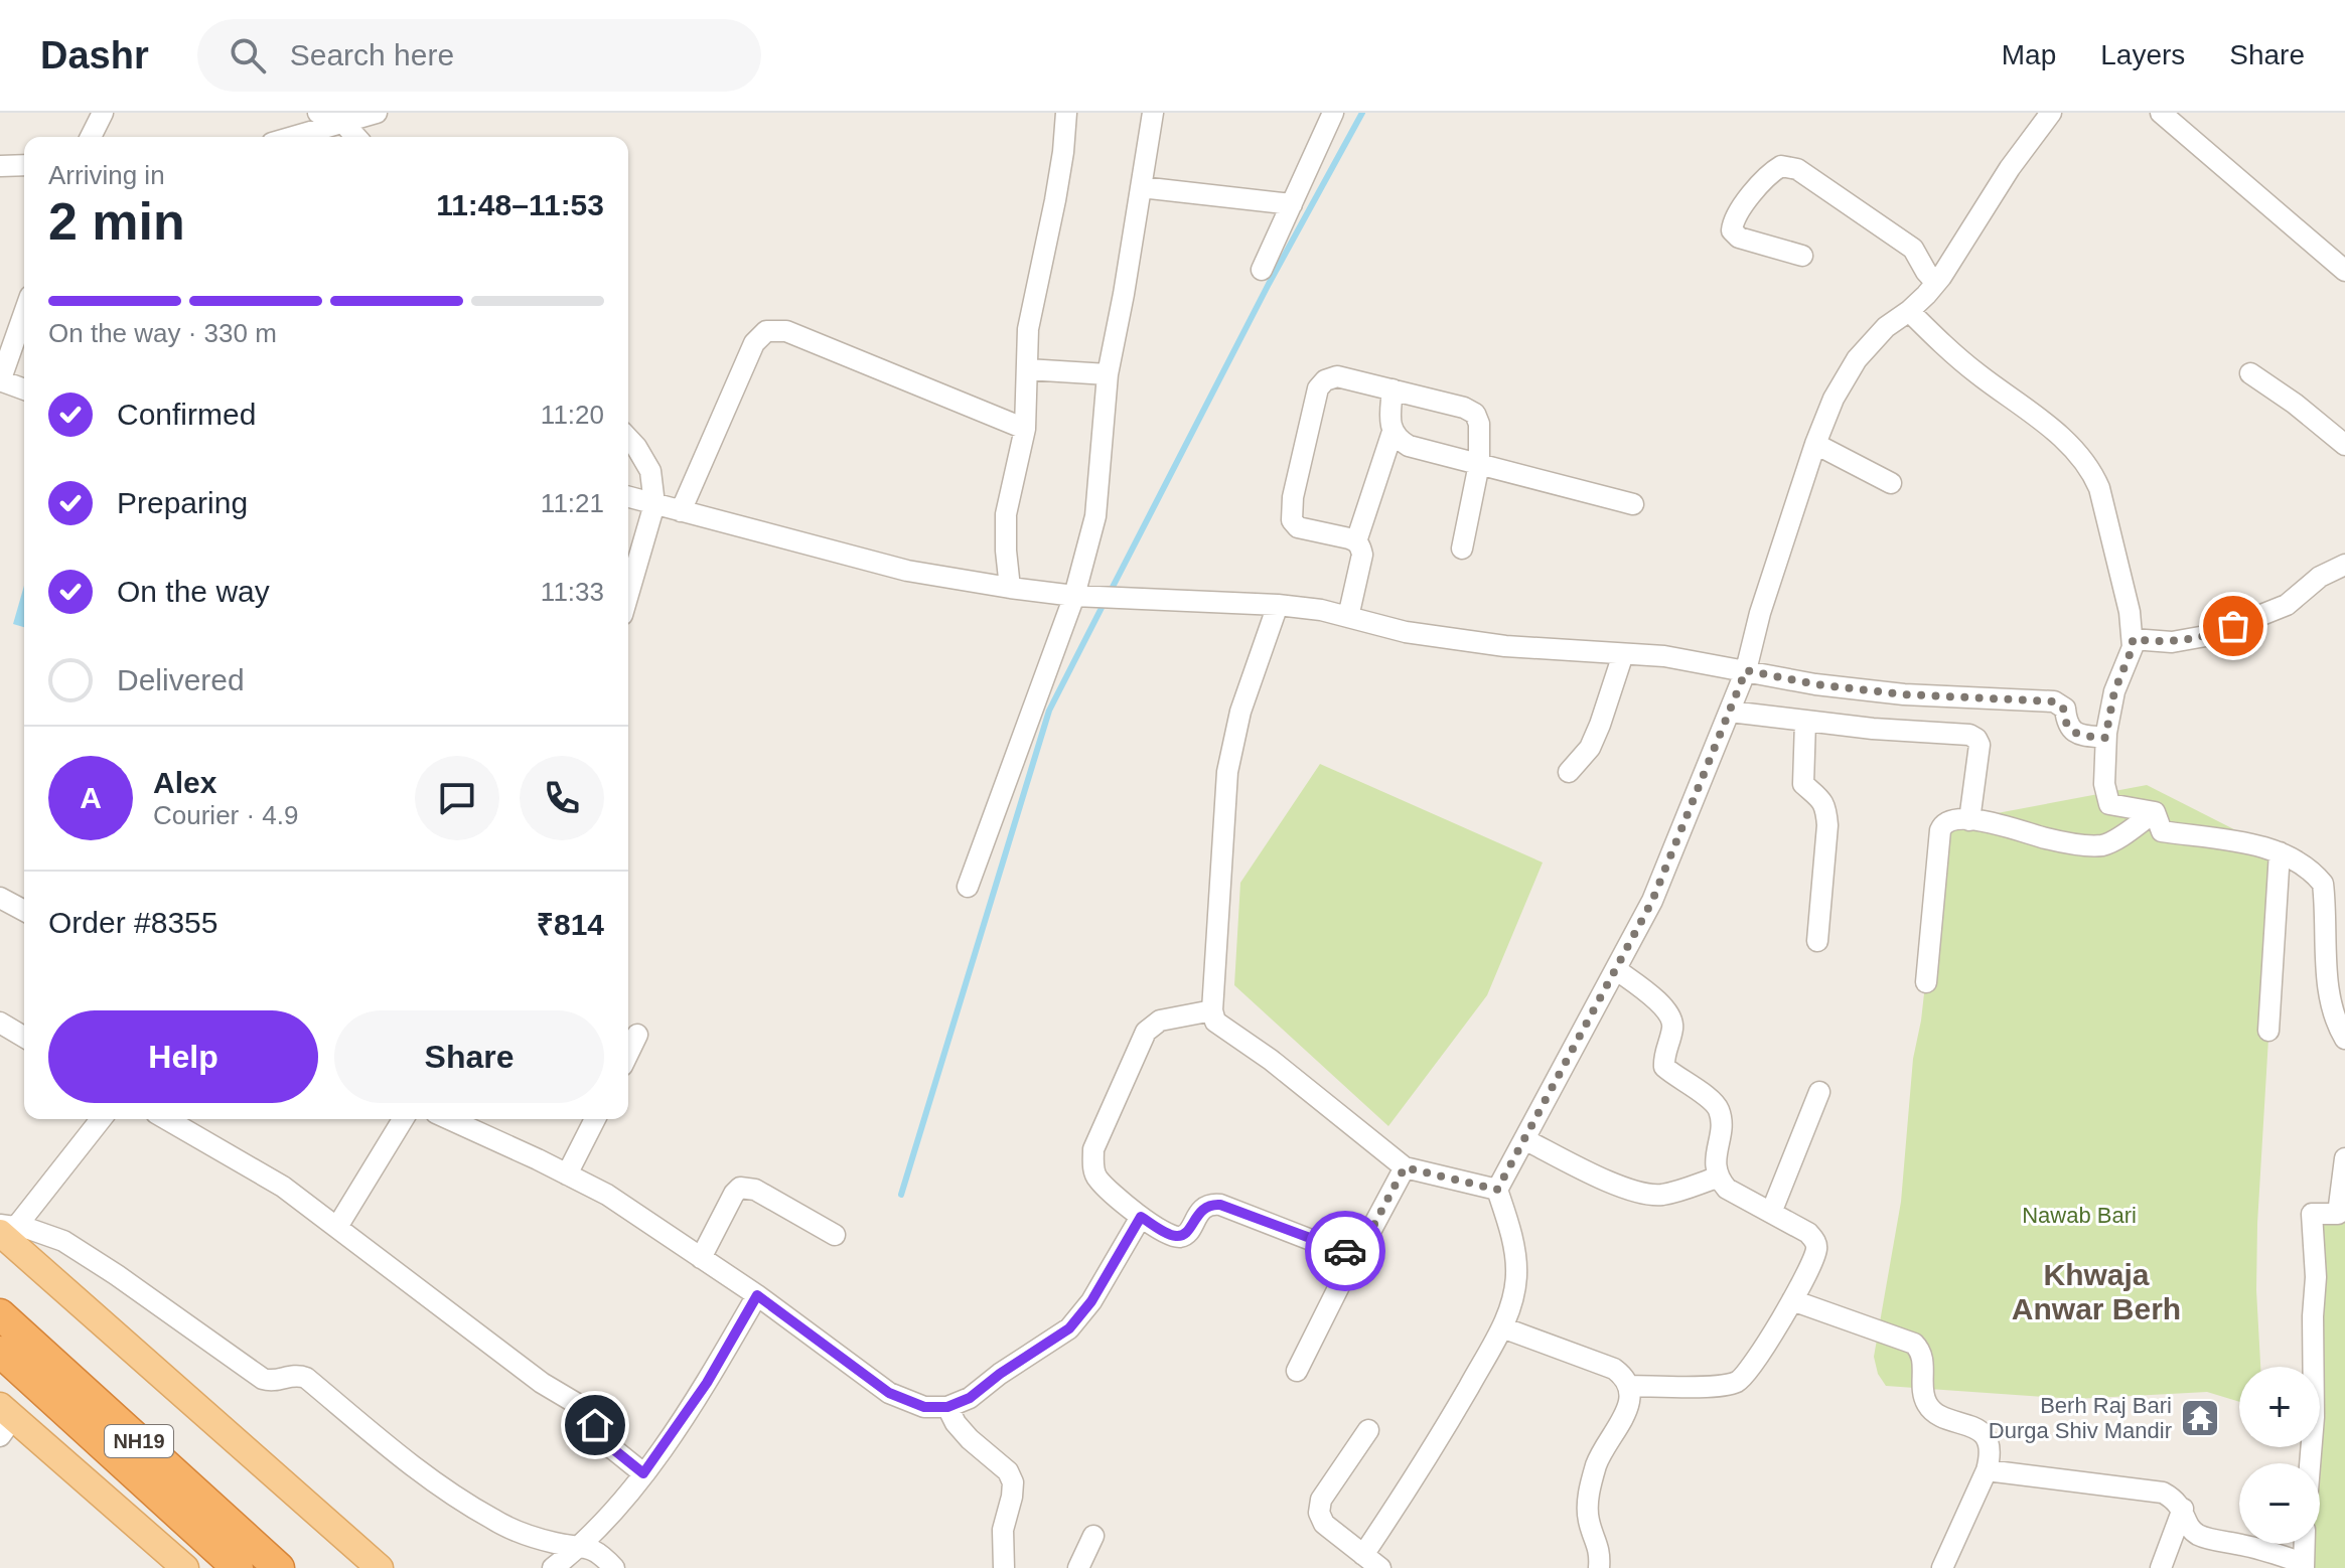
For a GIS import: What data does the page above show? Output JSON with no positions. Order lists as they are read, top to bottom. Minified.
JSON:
{"streets":{"highway":["NH19"]},"districts":["Khwaja Anwar Berh"],"parks":["Nawab Bari"],"places":{"temple":["Berh Raj Bari Durga Shiv Mandir"]},"page":{"header":"Dashr","search":"Search here","nav":["Map","Layers","Share"],"heading":["2 min","Arriving in","11:48–11:53"],"panel":["Alex","Courier · 4.9","Order #8355","₹814"],"bar":"On the way · 330 m","list":[["Confirmed","11:20"],["Preparing","11:21"],["On the way","11:33"],"Delivered"],"round":"A","buttons":["Help","Share"],"map_buttons":["+","−"]}}
